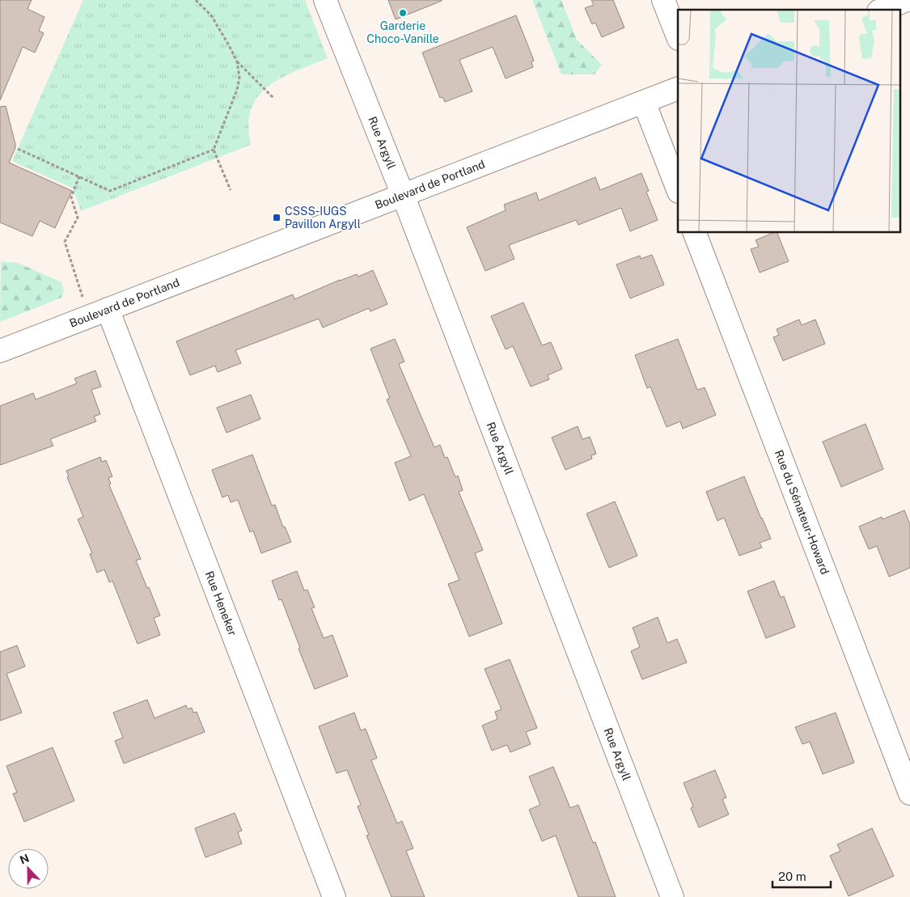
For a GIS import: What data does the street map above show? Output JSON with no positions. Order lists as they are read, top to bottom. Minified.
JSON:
{"streets":{"street":["Rue Argyll","Boulevard de Portland","Rue du Sénateur-Howard","Rue Heneker"]},"crossings":[["Rue Argyll","Boulevard de Portland"],["Boulevard de Portland","Rue Heneker"]],"places":{"other":["Garderie Choco-Vanille"],"transit":["CSSS-IUGS Pavillon Argyll"]},"scale_bar":"20 m","north":"top"}
